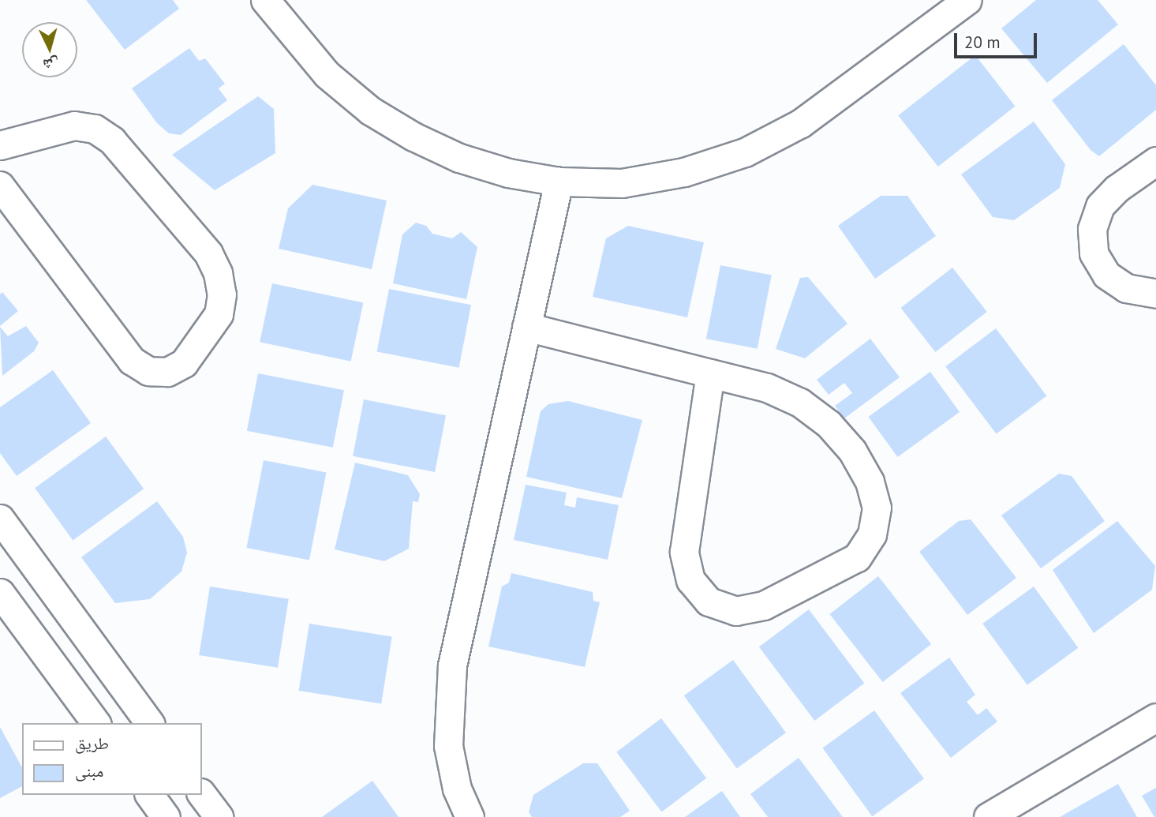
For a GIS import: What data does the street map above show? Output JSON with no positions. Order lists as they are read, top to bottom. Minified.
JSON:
{"legend":["طريق","مبنى"],"scale_bar":"20 m","north":"bottom"}
